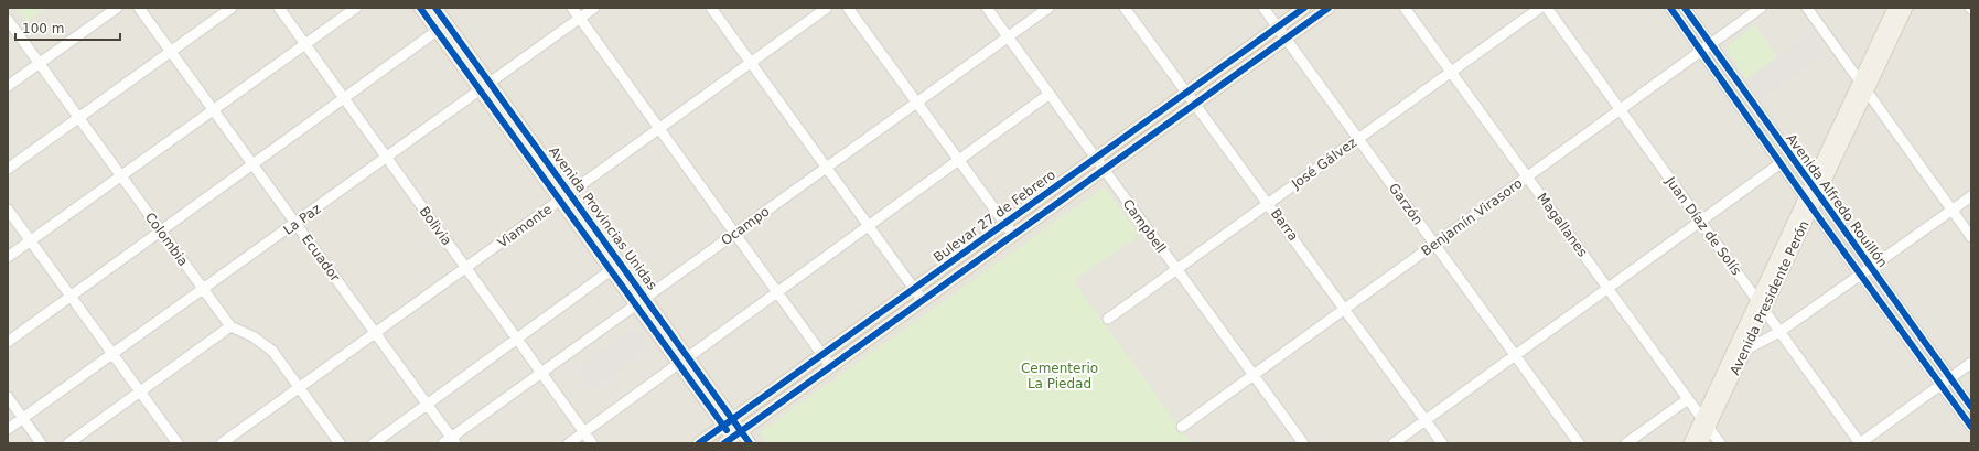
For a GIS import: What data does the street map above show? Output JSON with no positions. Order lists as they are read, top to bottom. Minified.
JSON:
{"streets":{"main road":["Bulevar 27 de Febrero","Avenida Provincias Unidas","Avenida Presidente Perón"],"street":["José Gálvez","Avenida Alfredo Rouillón","Garzón","Benjamín Virasoro","La Paz","Barra","Magallanes","Bolivia","Viamonte","Ocampo","Campbell","Juan Díaz de Solís","Colombia","Ecuador"]},"crossings":[["José Gálvez","Garzón"],["José Gálvez","Barra"],["José Gálvez","Magallanes"],["José Gálvez","Campbell"],["Avenida Alfredo Rouillón","Benjamín Virasoro"],["Avenida Alfredo Rouillón","Avenida Presidente Perón"],["Garzón","Bulevar 27 de Febrero"],["Garzón","Benjamín Virasoro"],["Bulevar 27 de Febrero","Avenida Provincias Unidas"],["Bulevar 27 de Febrero","Barra"],["Bulevar 27 de Febrero","Campbell"],["Benjamín Virasoro","Barra"],["Benjamín Virasoro","Magallanes"],["Benjamín Virasoro","Campbell"],["Benjamín Virasoro","Juan Díaz de Solís"],["Avenida Provincias Unidas","La Paz"],["Avenida Provincias Unidas","Viamonte"],["Avenida Provincias Unidas","Ocampo"],["La Paz","Bolivia"],["La Paz","Colombia"],["La Paz","Ecuador"],["Magallanes","Avenida Presidente Perón"],["Bolivia","Viamonte"],["Bolivia","Ocampo"],["Viamonte","Ecuador"],["Ocampo","Campbell"],["Ocampo","Ecuador"],["Juan Díaz de Solís","Avenida Presidente Perón"]],"parks":["Cementerio La Piedad"],"scale_bar":"100 m"}
